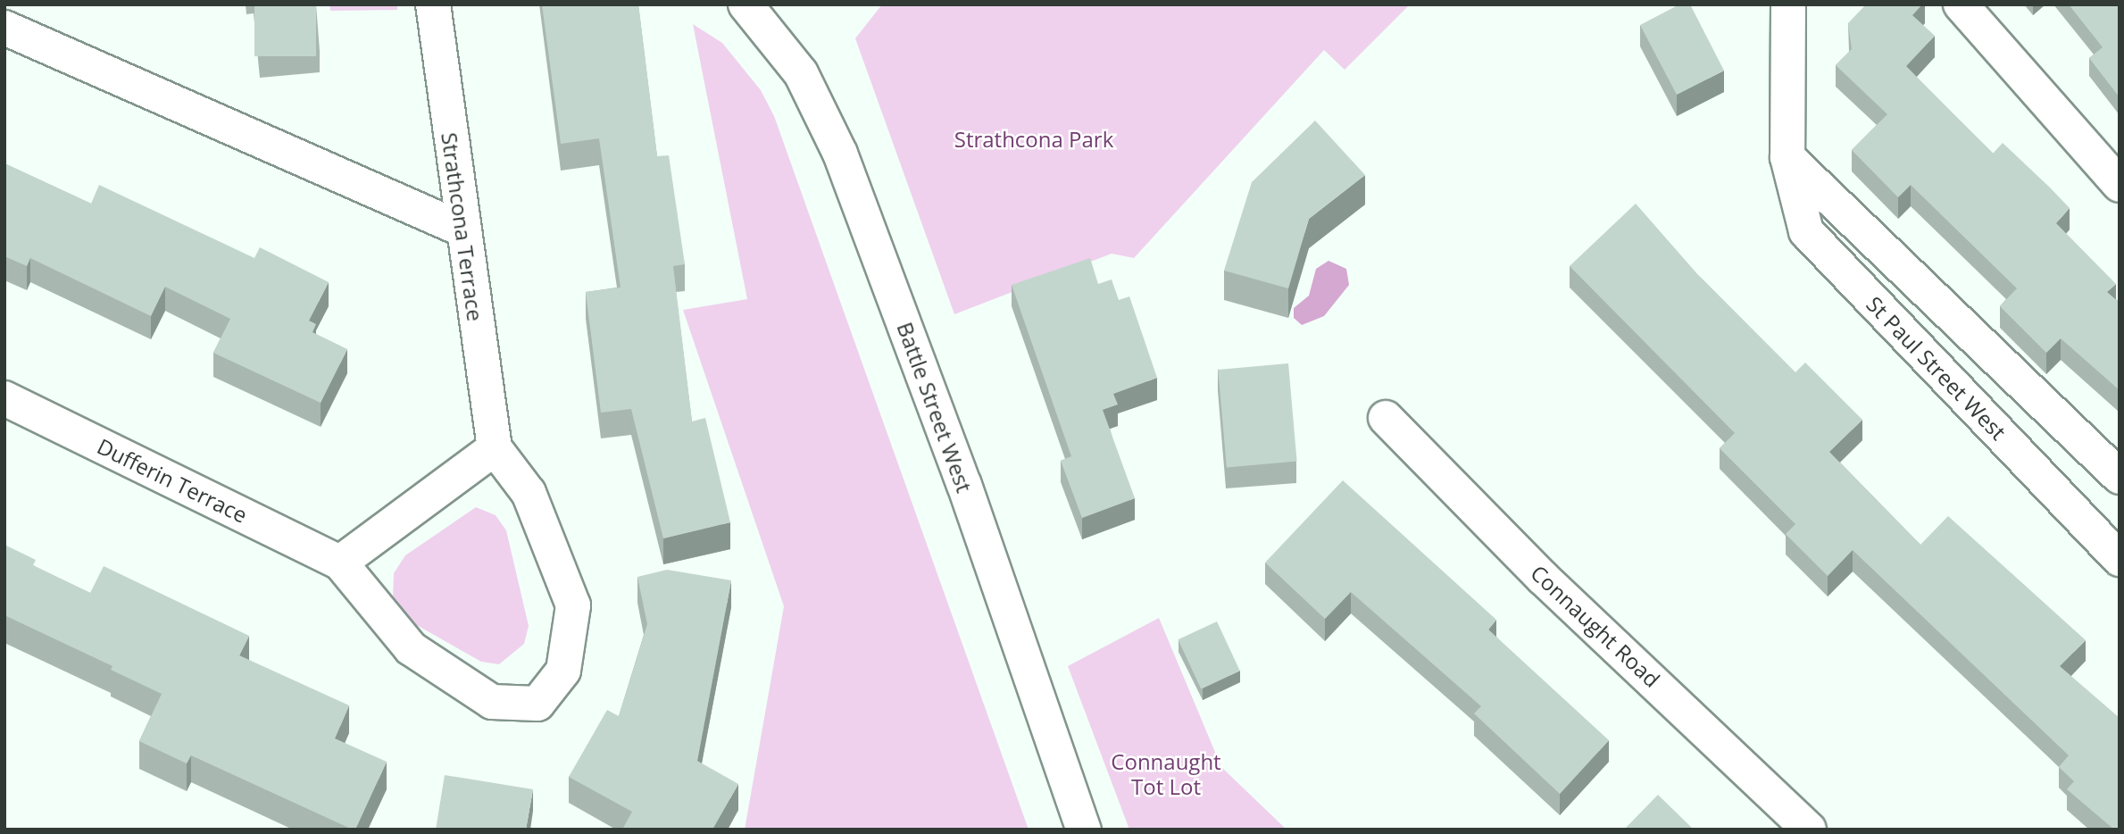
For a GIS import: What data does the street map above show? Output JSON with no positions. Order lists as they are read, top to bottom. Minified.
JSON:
{"streets":{"street":["Strathcona Terrace","St Paul Street West","Battle Street West","Dufferin Terrace","Connaught Road"]},"crossings":[["Strathcona Terrace","Dufferin Terrace"]],"parks":["Strathcona Park","Connaught Tot Lot"]}
